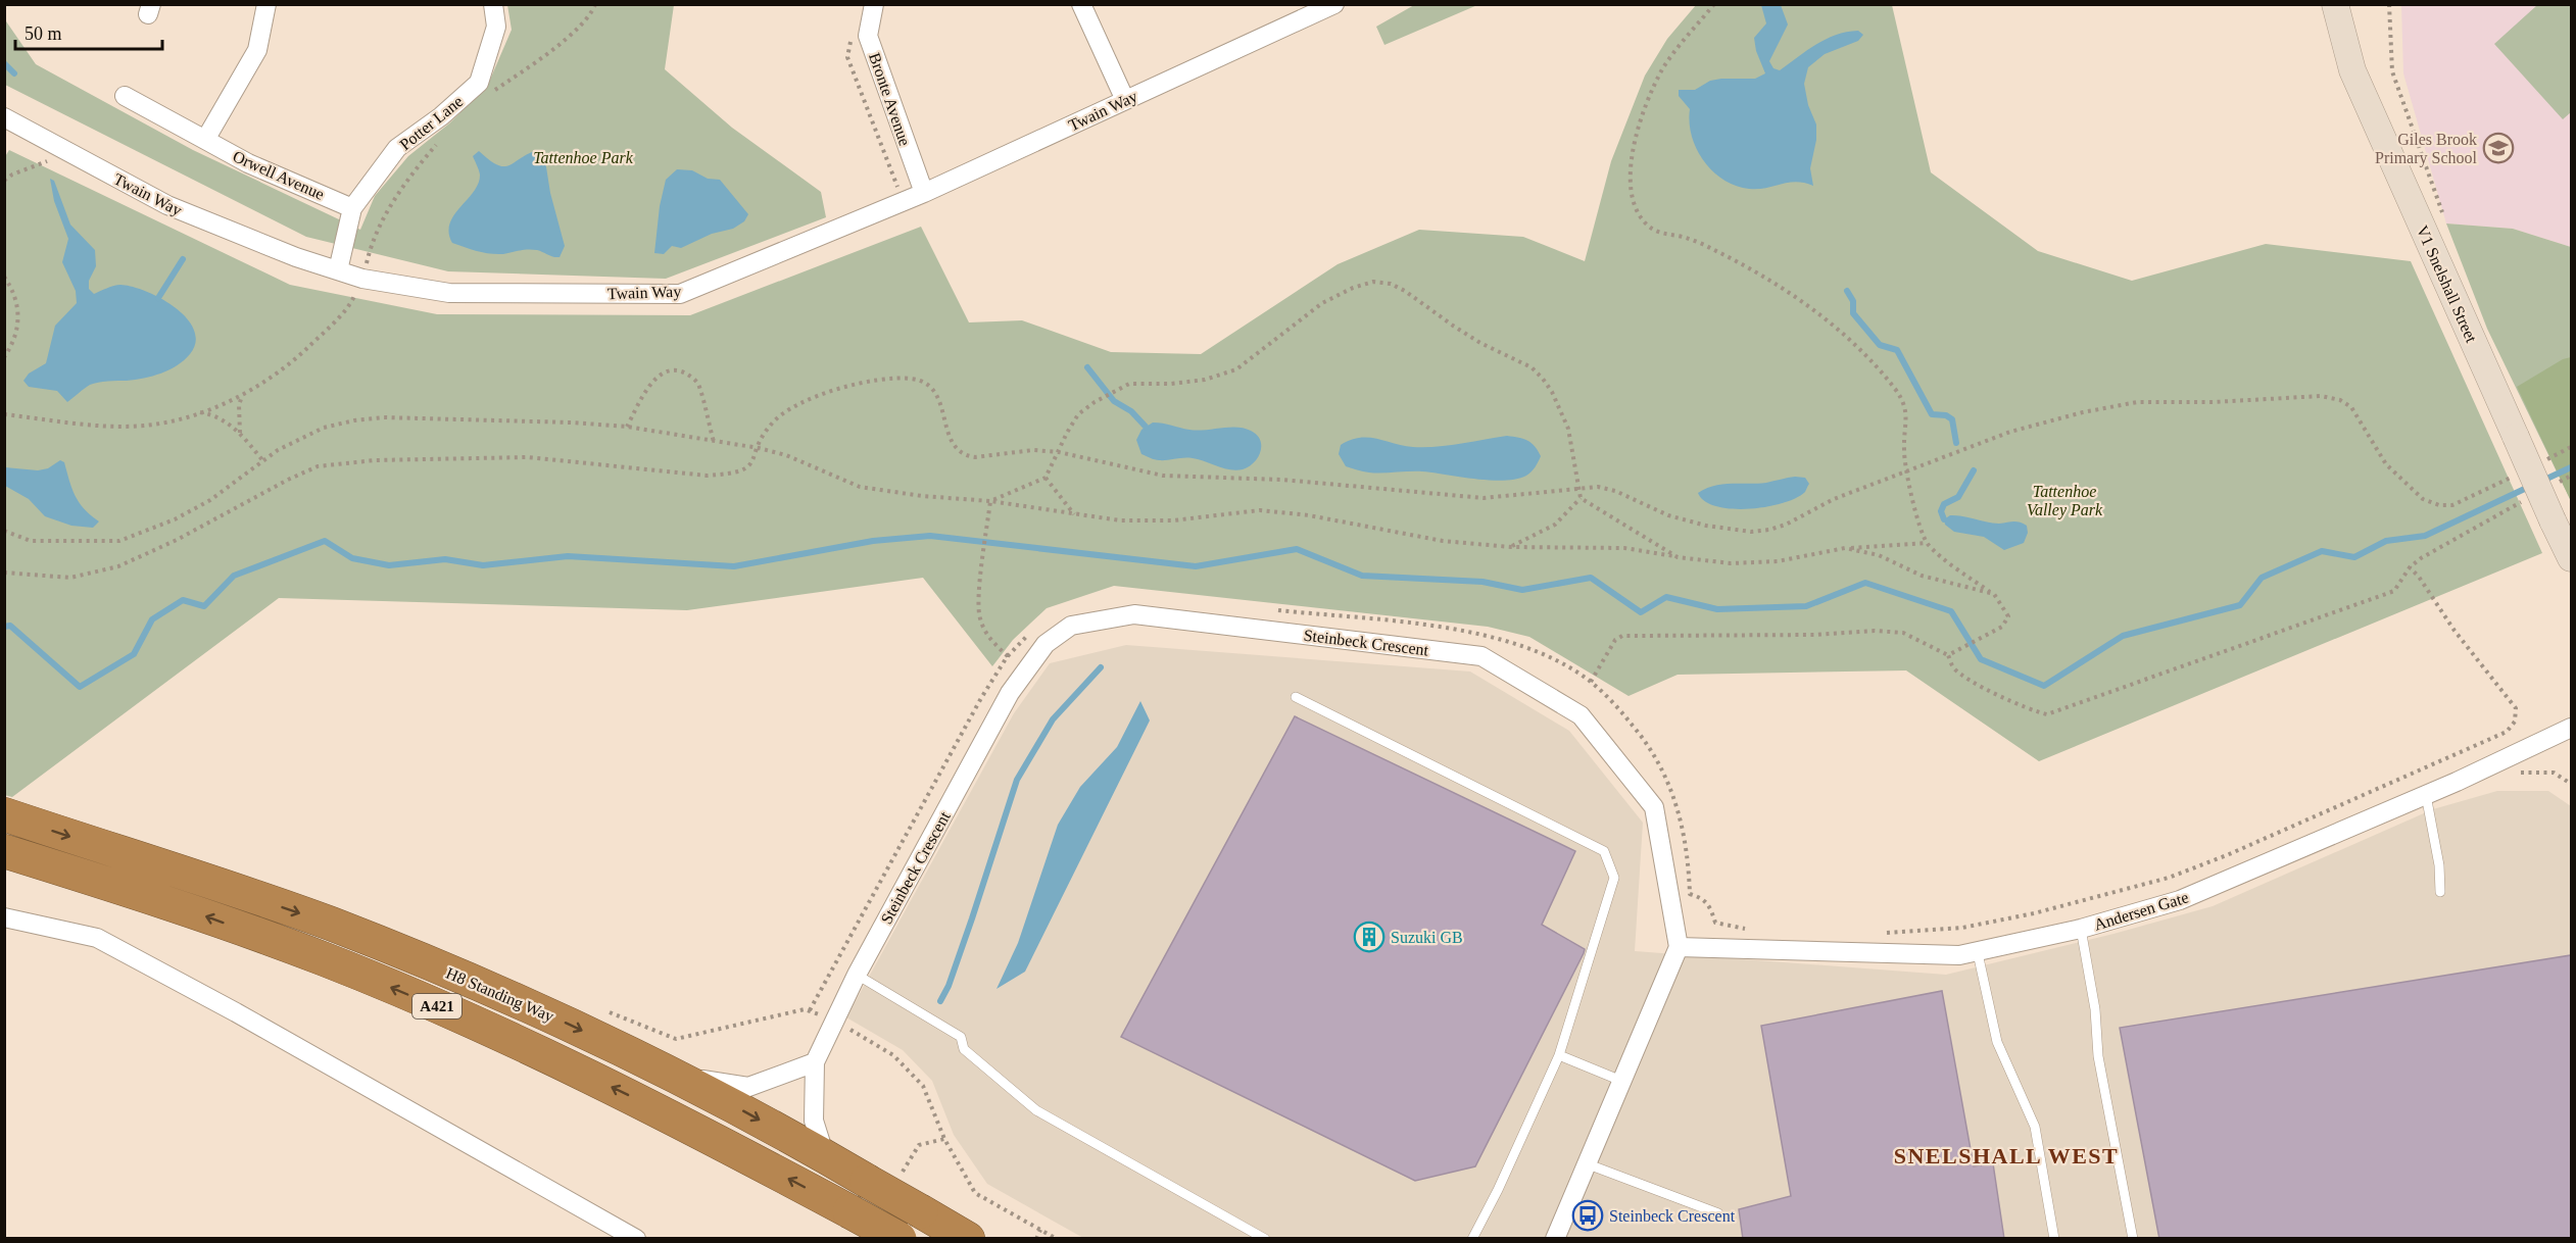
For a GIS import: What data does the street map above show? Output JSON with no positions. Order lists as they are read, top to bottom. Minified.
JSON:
{"streets":{"highway":["H8 Standing Way","A421"],"street":["Bronte Avenue","Twain Way","Potter Lane","Orwell Avenue","V1 Snelshall Street","Steinbeck Crescent","Andersen Gate"]},"crossings":[["Bronte Avenue","Twain Way"],["Twain Way","Potter Lane"],["Potter Lane","Orwell Avenue"],["Steinbeck Crescent","Andersen Gate"],["Steinbeck Crescent","H8 Standing Way"]],"districts":["SNELSHALL WEST"],"parks":["Tattenhoe Park","Tattenhoe Valley Park"],"places":{"school or university":["Giles Brook Primary School"],"building":["Suzuki GB"],"bus stop":["Steinbeck Crescent"]},"scale_bar":"50 m"}
